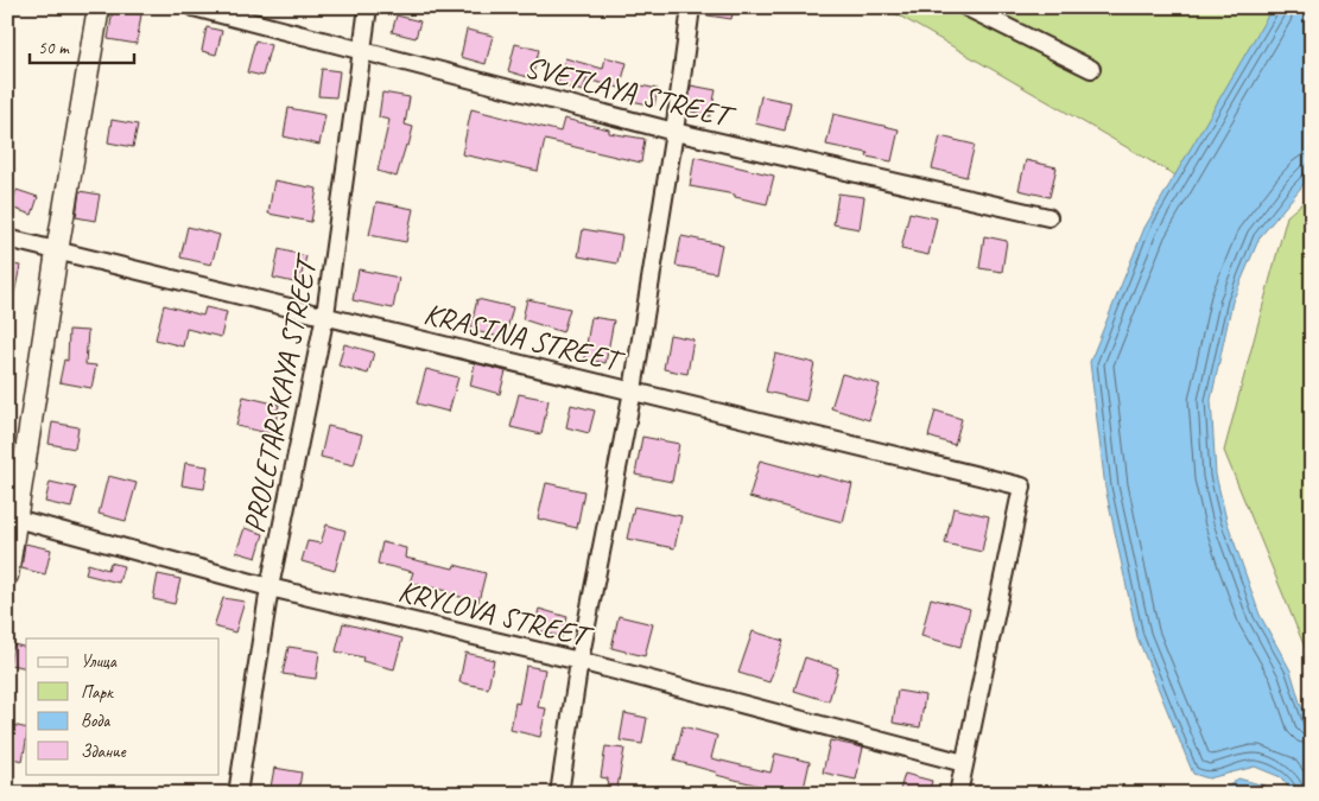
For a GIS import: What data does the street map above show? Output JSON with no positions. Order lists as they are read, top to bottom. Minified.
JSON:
{"streets":{"street":["SVETLAYA STREET","KRASINA STREET","PROLETARSKAYA STREET","KRYLOVA STREET"]},"crossings":[["SVETLAYA STREET","PROLETARSKAYA STREET"],["KRASINA STREET","PROLETARSKAYA STREET"],["KRASINA STREET","KRYLOVA STREET"],["PROLETARSKAYA STREET","KRYLOVA STREET"]],"legend":["Улица","Парк","Вода","Здание"],"scale_bar":"50 m"}
